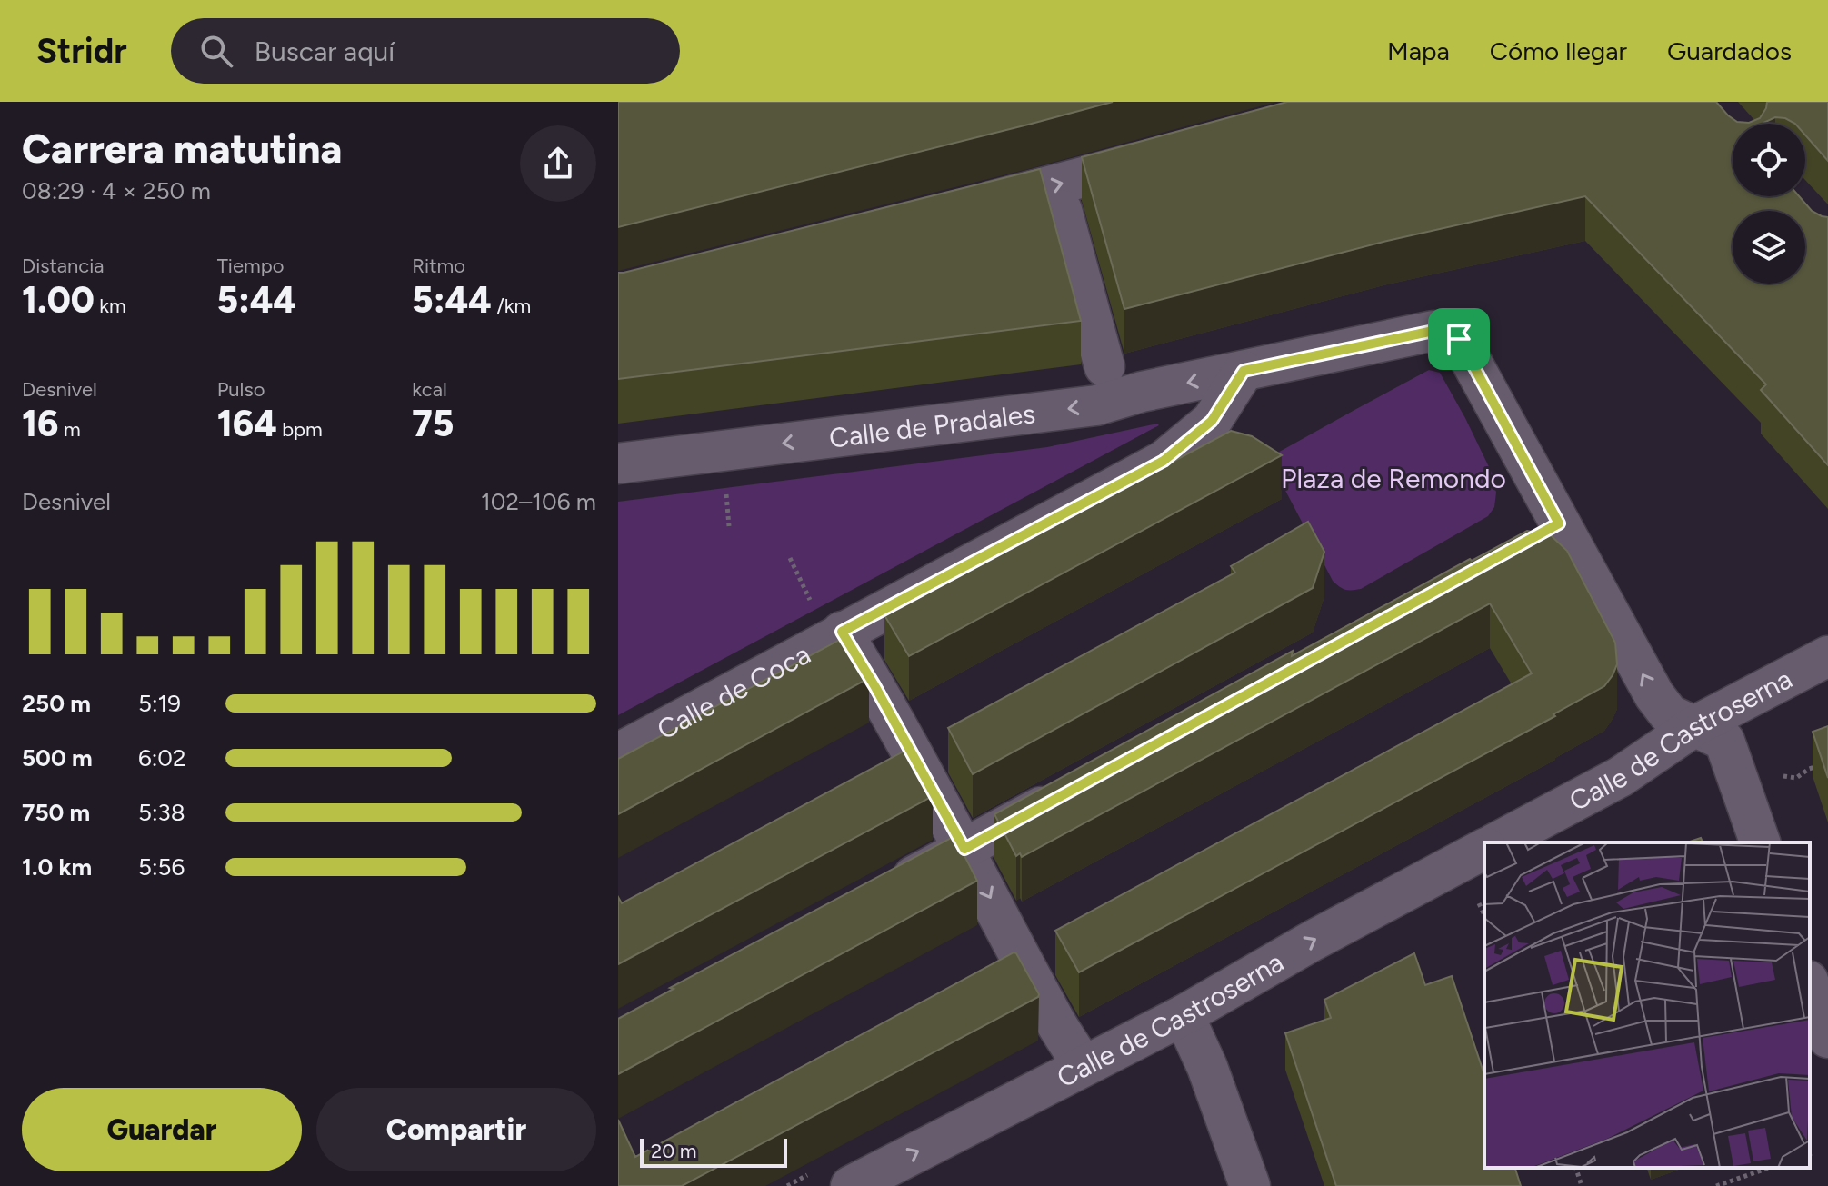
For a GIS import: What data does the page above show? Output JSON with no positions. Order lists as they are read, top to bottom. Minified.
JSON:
{"streets":{"street":["Calle de Pradales","Calle de Coca","Calle de Castroserna"]},"crossings":[["Calle de Pradales","Calle de Coca"]],"one_way":["Calle de Castroserna"],"parks":["Plaza de Remondo"],"scale_bar":"20 m","page":{"header":"Stridr","search":"Buscar aquí","nav":["Mapa","Cómo llegar","Guardados"],"heading":["Carrera matutina","08:29 · 4 × 250 m"],"stats":[["Distancia","1.00 km"],["Tiempo","5:44"],["Ritmo","5:44 /km"],["Desnivel","16 m"],["Pulso","164 bpm"],["kcal","75"]],"chart":["Desnivel","102–106 m"],"list":[{"name":"250 m","note":"5:19"},{"name":"500 m","note":"6:02"},{"name":"750 m","note":"5:38"},{"name":"1.0 km","note":"5:56"}],"buttons":["Guardar","Compartir"],"scale":"20 m"}}
